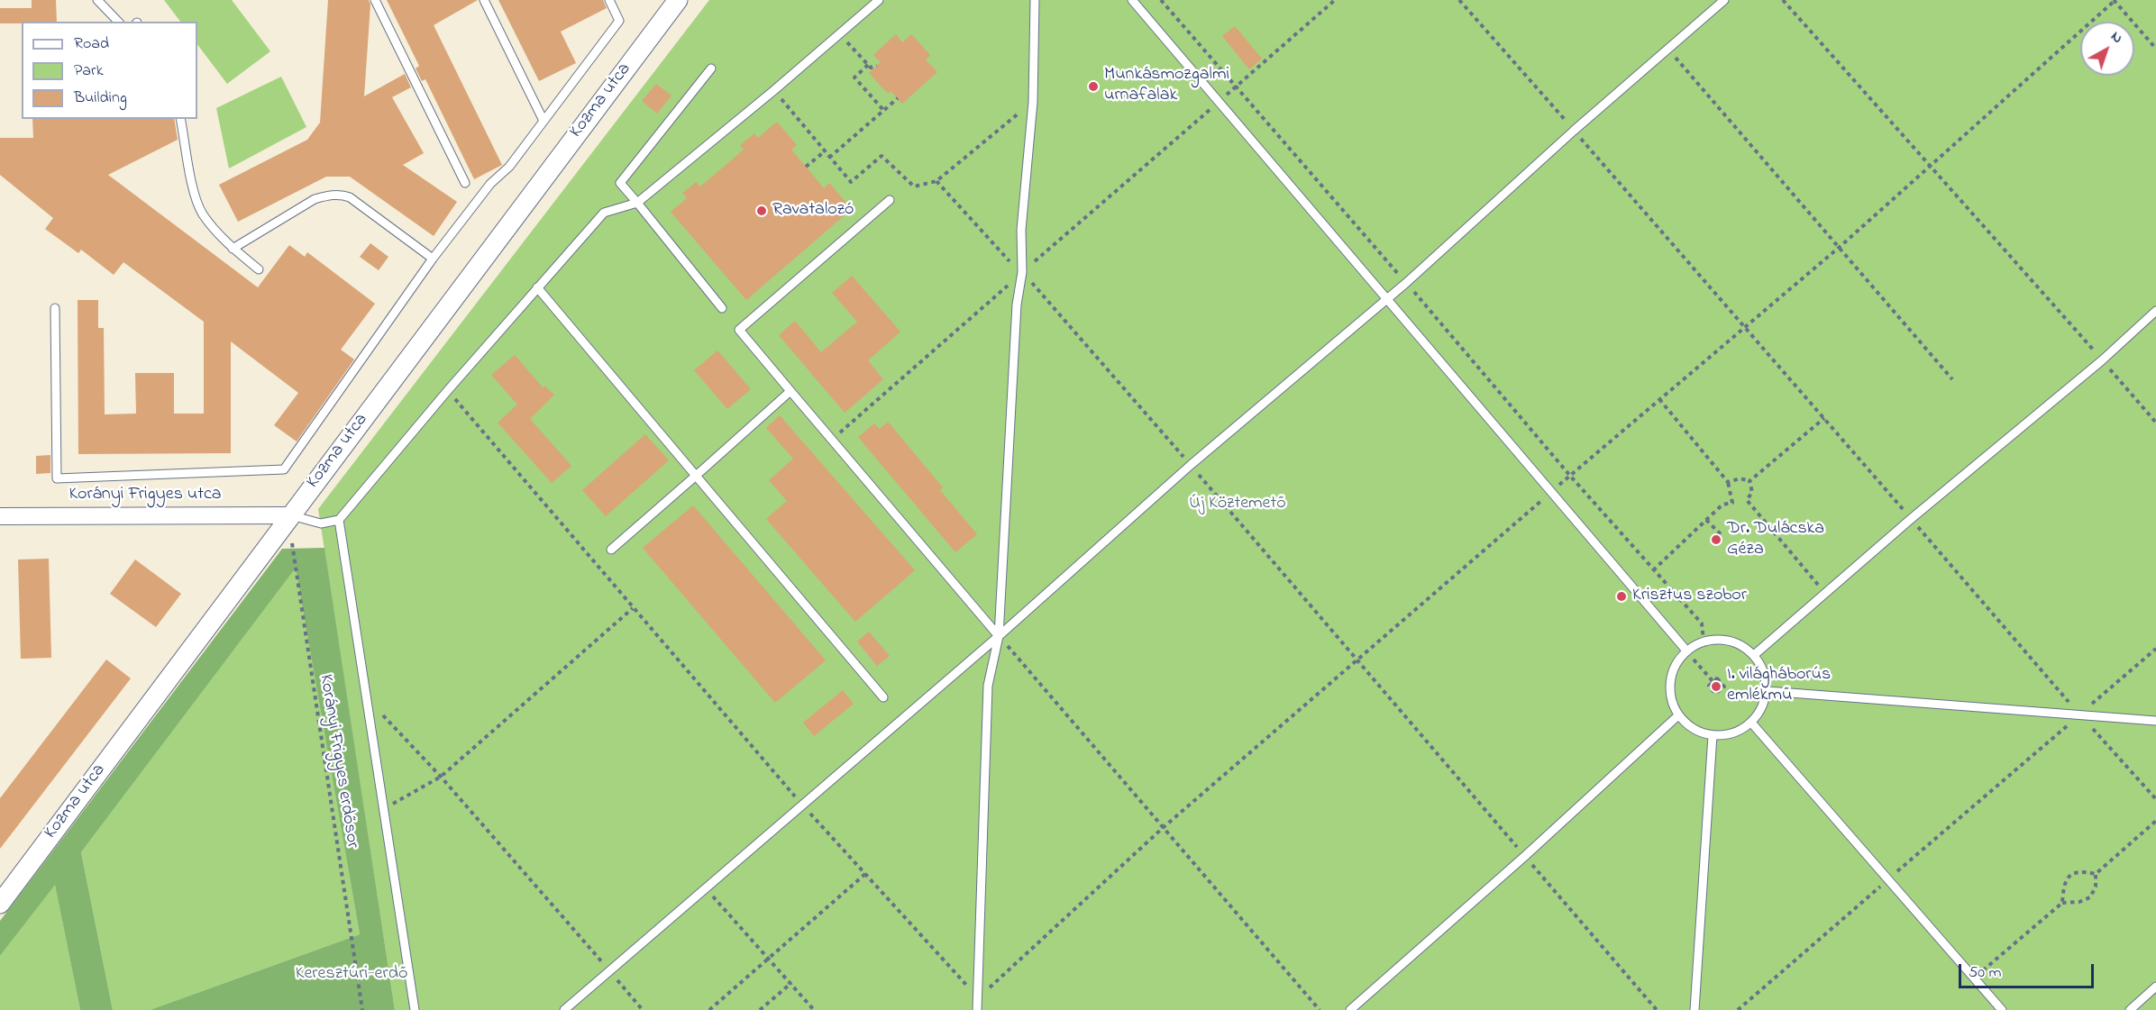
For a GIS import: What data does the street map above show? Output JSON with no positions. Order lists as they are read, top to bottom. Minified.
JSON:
{"streets":{"street":["Kozma utca","Korányi Frigyes utca"],"path":["Korányi Frigyes erdősor"]},"crossings":[["Kozma utca","Korányi Frigyes utca"],["Kozma utca","Korányi Frigyes erdősor"],["Korányi Frigyes utca","Korányi Frigyes erdősor"]],"parks":["Új Köztemető","Keresztúri-erdő"],"places":["Munkásmozgalmi urnafalak","Ravatalozó","Dr. Dulácska Géza","Krisztus szobor","I. világháborús emlékmű"],"legend":["Road","Park","Building"],"scale_bar":"50 m","north":"top right"}
